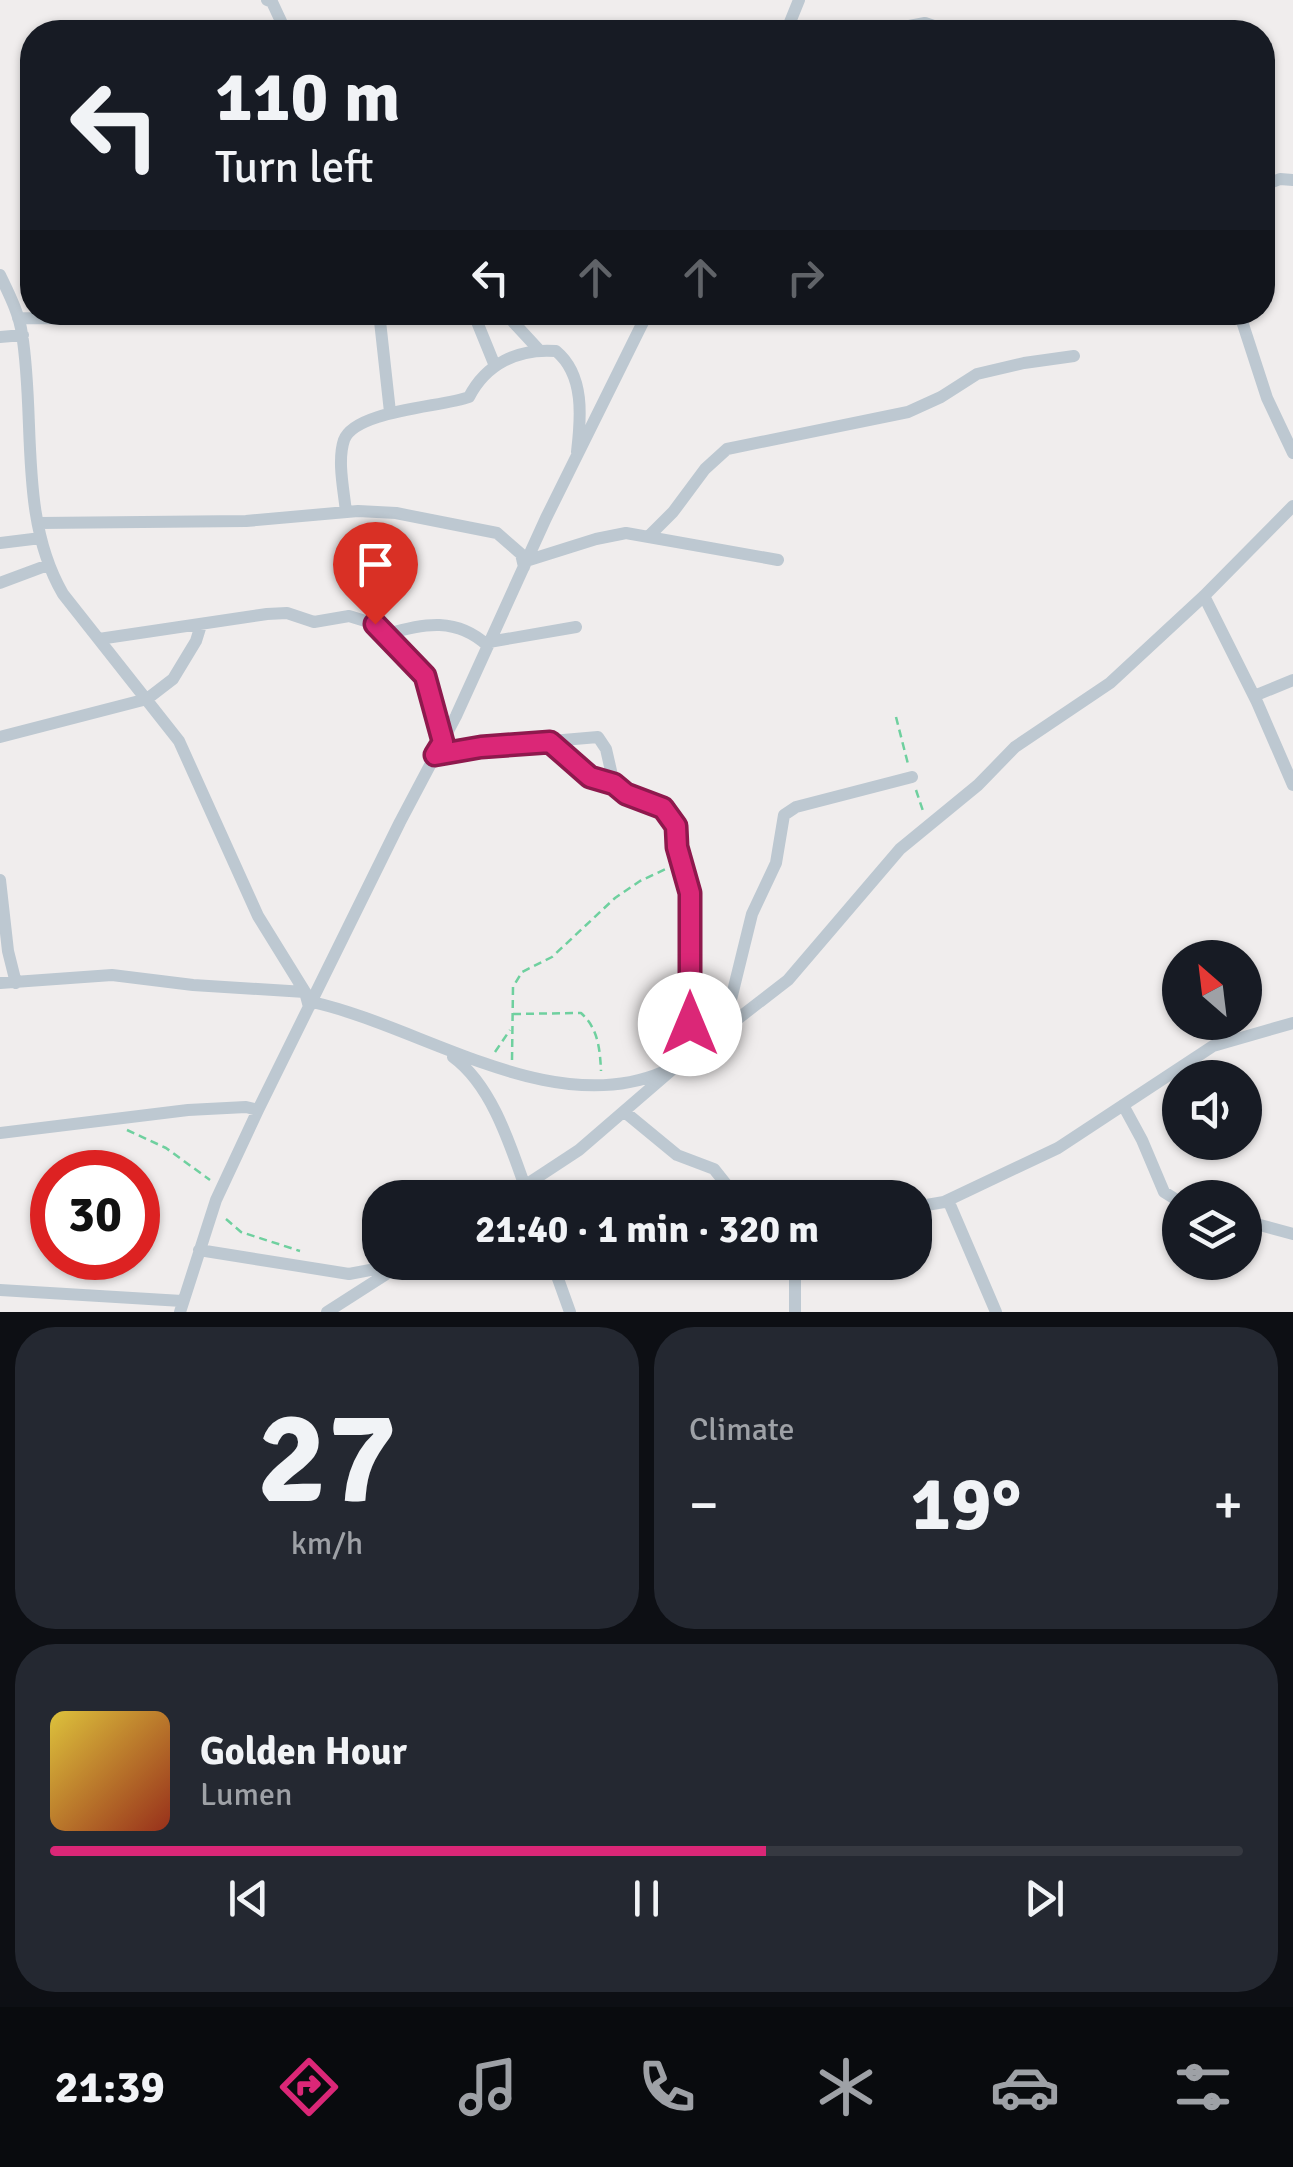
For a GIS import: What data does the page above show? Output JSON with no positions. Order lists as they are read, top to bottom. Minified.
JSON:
{"north":"top left","page":{"turn":["110 m","Turn left"],"limit":"30","trip":"21:40 · 1 min · 320 m","tile":[["27","km/h"],"Climate"],"heat":["−","19°","+"],"song":["Golden Hour","Lumen"],"tabs":"21:39"}}
